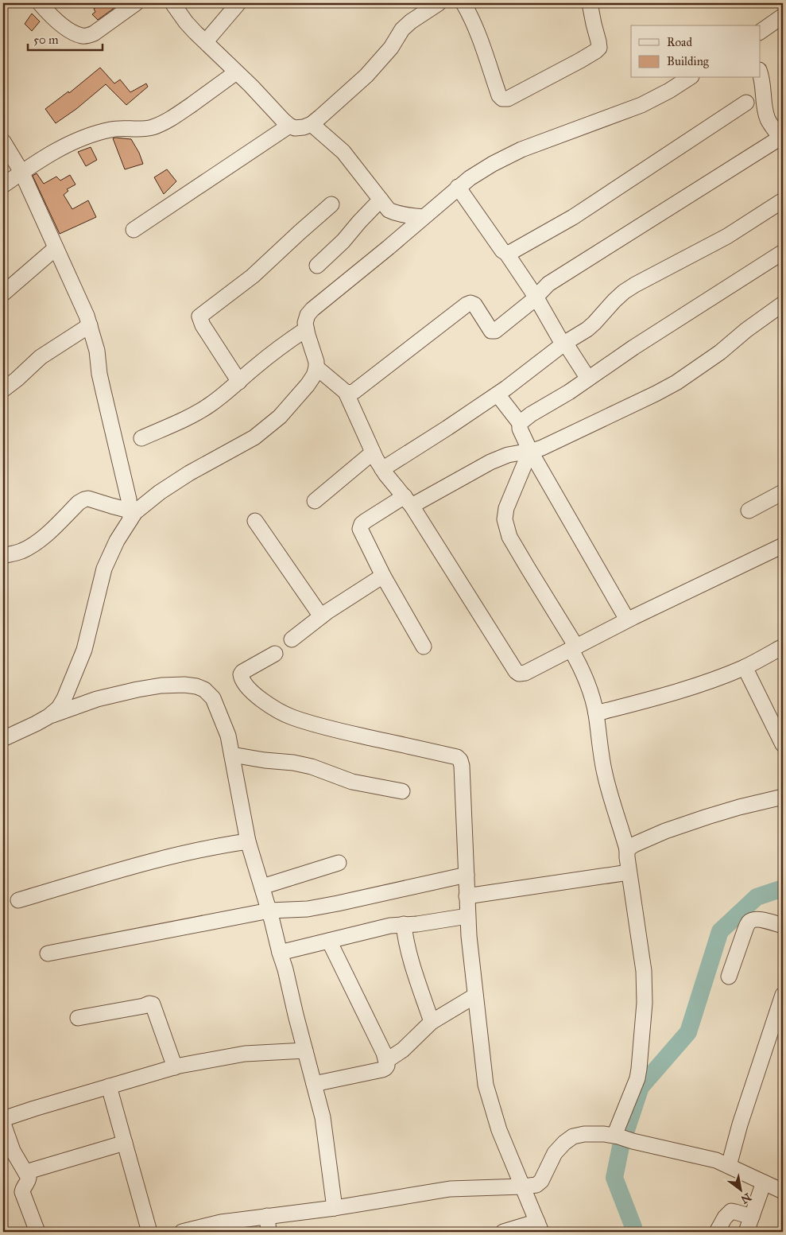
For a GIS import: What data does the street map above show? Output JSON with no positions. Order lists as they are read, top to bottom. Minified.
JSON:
{"legend":["Road","Building"],"scale_bar":"50 m","north":"bottom right"}
